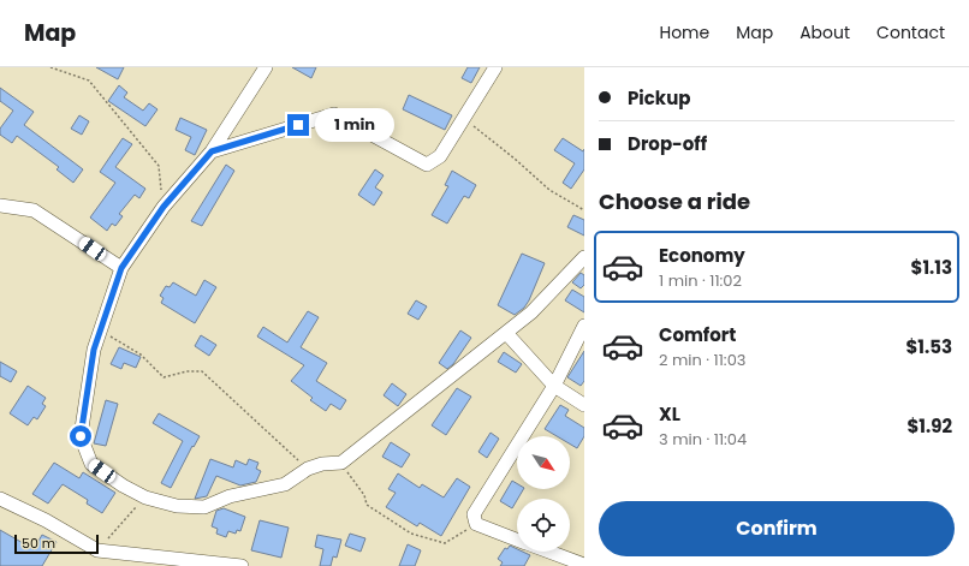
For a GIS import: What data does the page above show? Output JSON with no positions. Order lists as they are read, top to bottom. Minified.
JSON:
{"scale_bar":"50 m","north":"bottom right","page":{"header":"Map","nav":["Home","Map","About","Contact"],"banner":["Pickup","Drop-off"],"bubble":"1 min","heading":"Choose a ride","list":[{"name":"Economy","note":"1 min · 11:02","value":"$1.13"},{"name":"Comfort","note":"2 min · 11:03","value":"$1.53"},{"name":"XL","note":"3 min · 11:04","value":"$1.92"}],"buttons":"Confirm","scale":"50 m"}}
